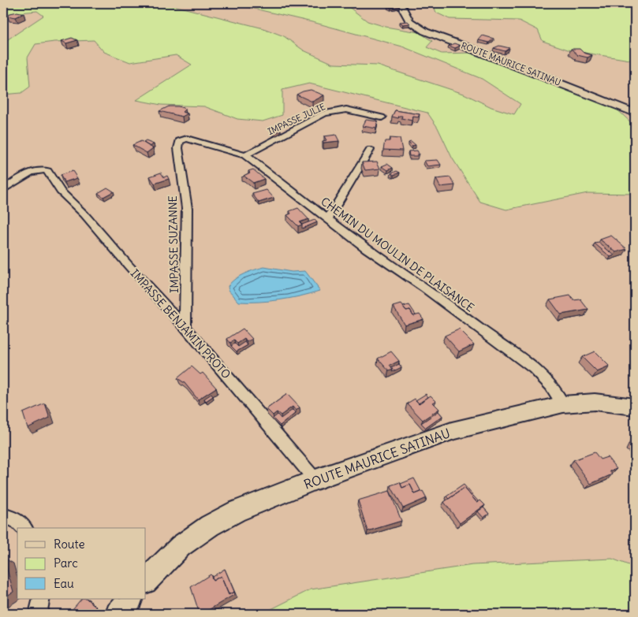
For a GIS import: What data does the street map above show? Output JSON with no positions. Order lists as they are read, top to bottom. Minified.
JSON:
{"streets":{"main road":["ROUTE MAURICE SATINAU"],"street":["IMPASSE JULIE","IMPASSE SUZANNE","CHEMIN DU MOULIN DE PLAISANCE","IMPASSE BENJAMIN PROTO"]},"crossings":[["ROUTE MAURICE SATINAU","CHEMIN DU MOULIN DE PLAISANCE"],["ROUTE MAURICE SATINAU","IMPASSE BENJAMIN PROTO"],["IMPASSE JULIE","CHEMIN DU MOULIN DE PLAISANCE"],["IMPASSE SUZANNE","CHEMIN DU MOULIN DE PLAISANCE"],["IMPASSE SUZANNE","IMPASSE BENJAMIN PROTO"]],"legend":["Route","Parc","Eau"]}
